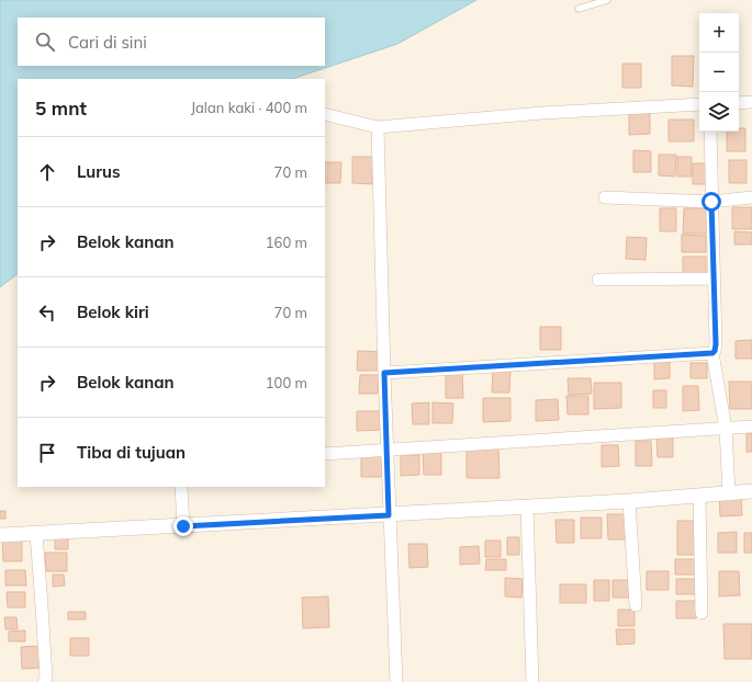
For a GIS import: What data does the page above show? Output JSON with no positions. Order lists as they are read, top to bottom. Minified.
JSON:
{"page":{"map_buttons":["+","−"],"search":"Cari di sini","heading":["5 mnt","Jalan kaki · 400 m"],"list":[["Lurus","70 m"],["Belok kanan","160 m"],["Belok kiri","70 m"],["Belok kanan","100 m"],"Tiba di tujuan"]}}
